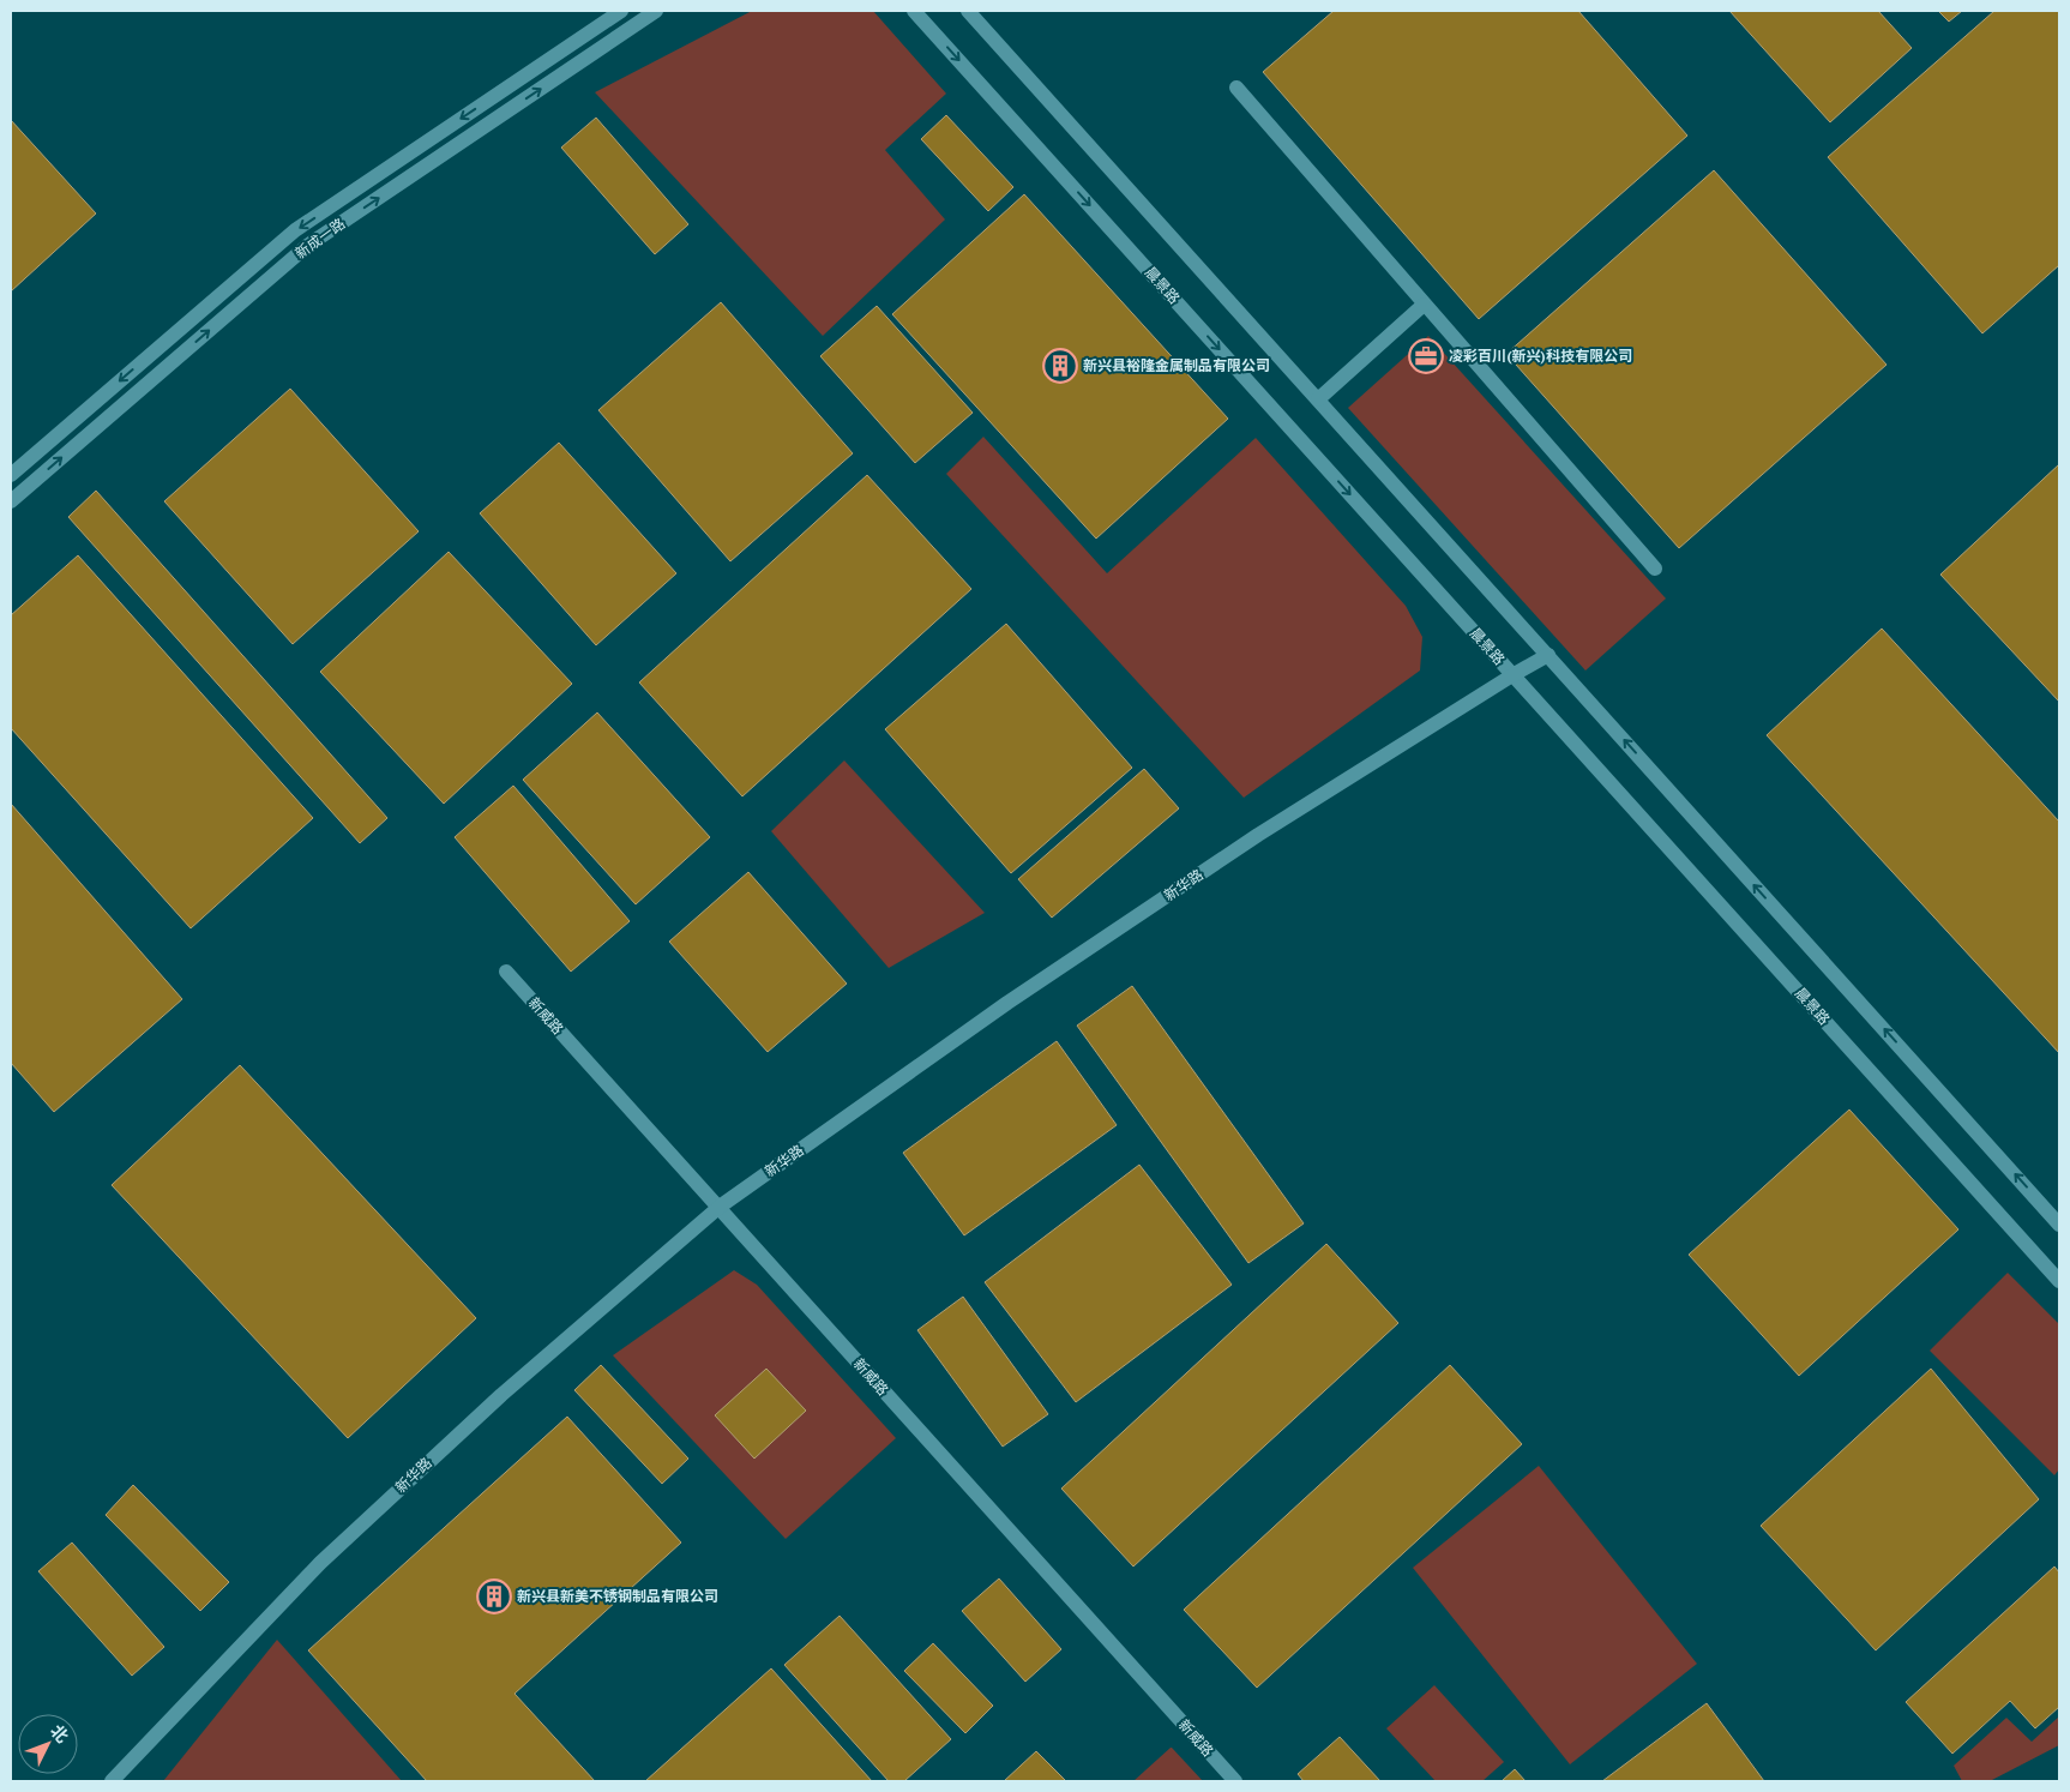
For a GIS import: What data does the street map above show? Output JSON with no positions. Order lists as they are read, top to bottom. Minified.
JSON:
{"streets":{"street":["新成一路","晨景路","新华路","新威路"]},"crossings":[["晨景路","新华路"],["新华路","新威路"]],"places":{"office":["凌彩百川(新兴)科技有限公司"],"building":["新兴县裕隆金属制品有限公司","新兴县新美不锈钢制品有限公司"]},"north":"top right"}
